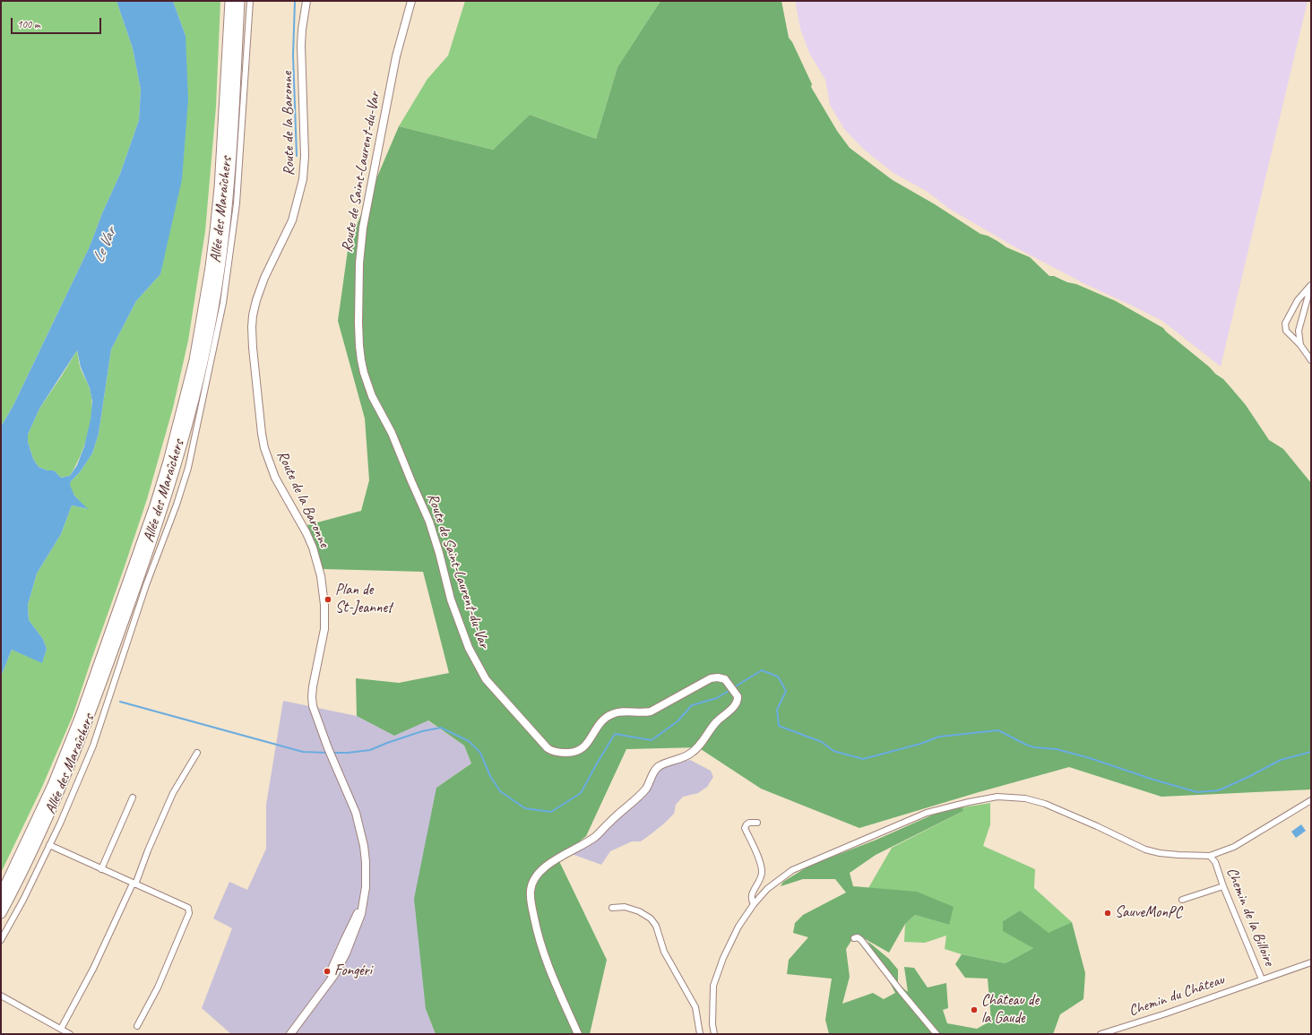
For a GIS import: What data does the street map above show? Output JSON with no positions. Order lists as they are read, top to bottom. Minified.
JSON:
{"streets":{"street":["Route de la Baronne","Route de Saint-Laurent-du-Var","Allée des Maraîchers","Chemin de la Billoire","Chemin du Château"]},"crossings":[["Chemin de la Billoire","Chemin du Château"]],"water":["Le Var"],"places":["Plan de St-Jeannet","SauveMonPC","Fongéri","Château de la Gaude"],"scale_bar":"100 m"}
